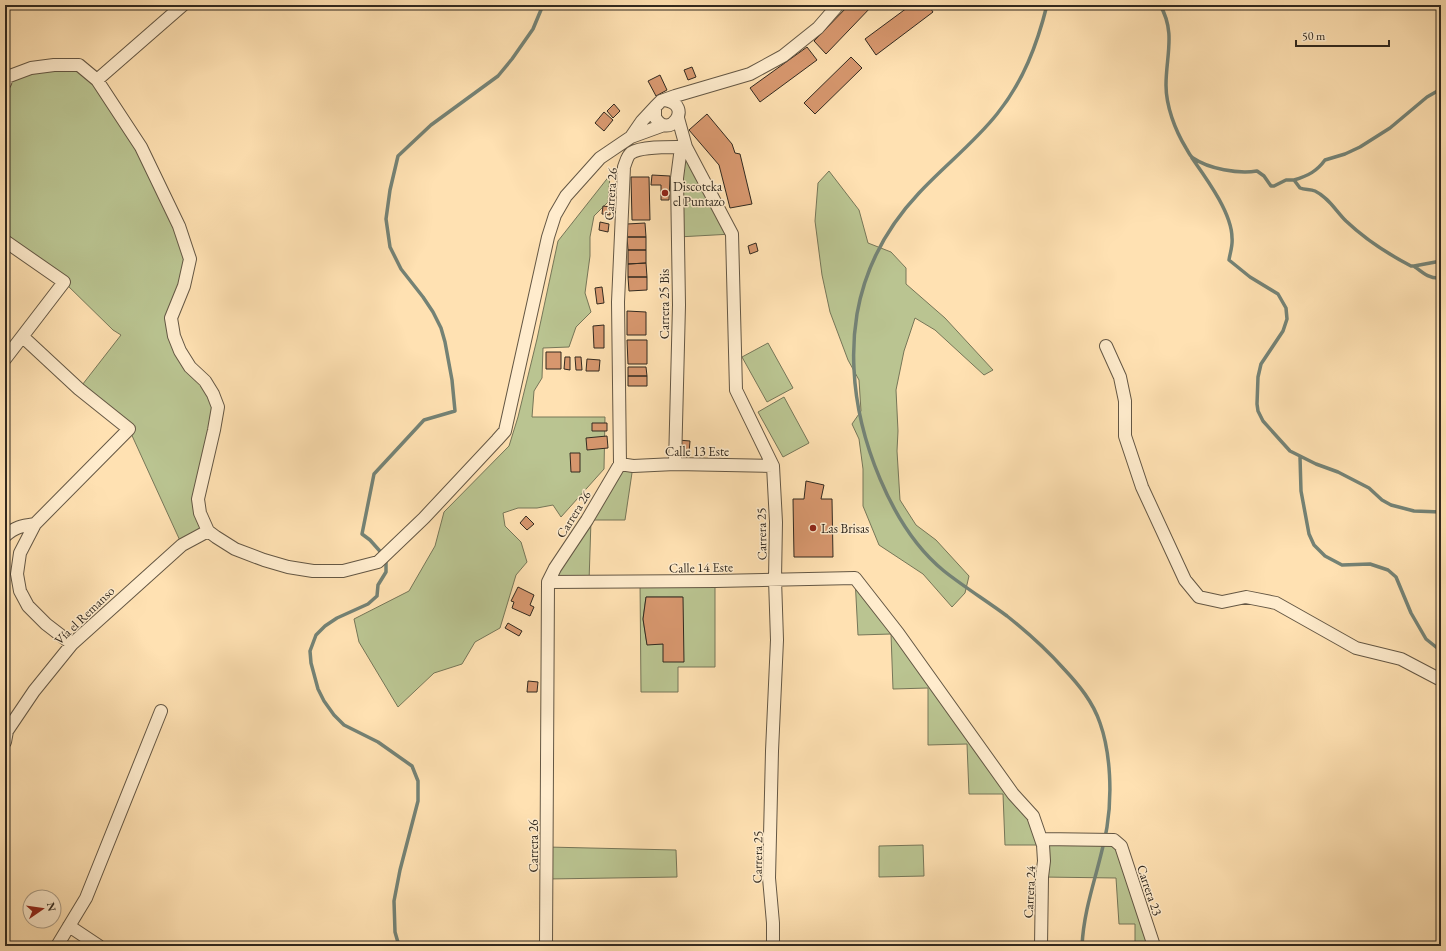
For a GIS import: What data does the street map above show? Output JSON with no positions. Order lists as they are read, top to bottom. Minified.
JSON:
{"streets":{"street":["Carrera 26","Carrera 25 Bis","Calle 13 Este","Carrera 25","Calle 14 Este","Vía el Remanso","Carrera 23","Carrera 24"]},"crossings":[["Carrera 26","Carrera 25 Bis"],["Carrera 26","Calle 13 Este"],["Carrera 26","Carrera 25"],["Carrera 26","Calle 14 Este"],["Carrera 25 Bis","Calle 13 Este"],["Carrera 25 Bis","Carrera 25"],["Calle 13 Este","Carrera 25"],["Carrera 25","Calle 14 Este"],["Calle 14 Este","Carrera 24"],["Carrera 23","Carrera 24"]],"places":["Discoteka el Puntazo","Las Brisas"],"scale_bar":"50 m","north":"right"}
